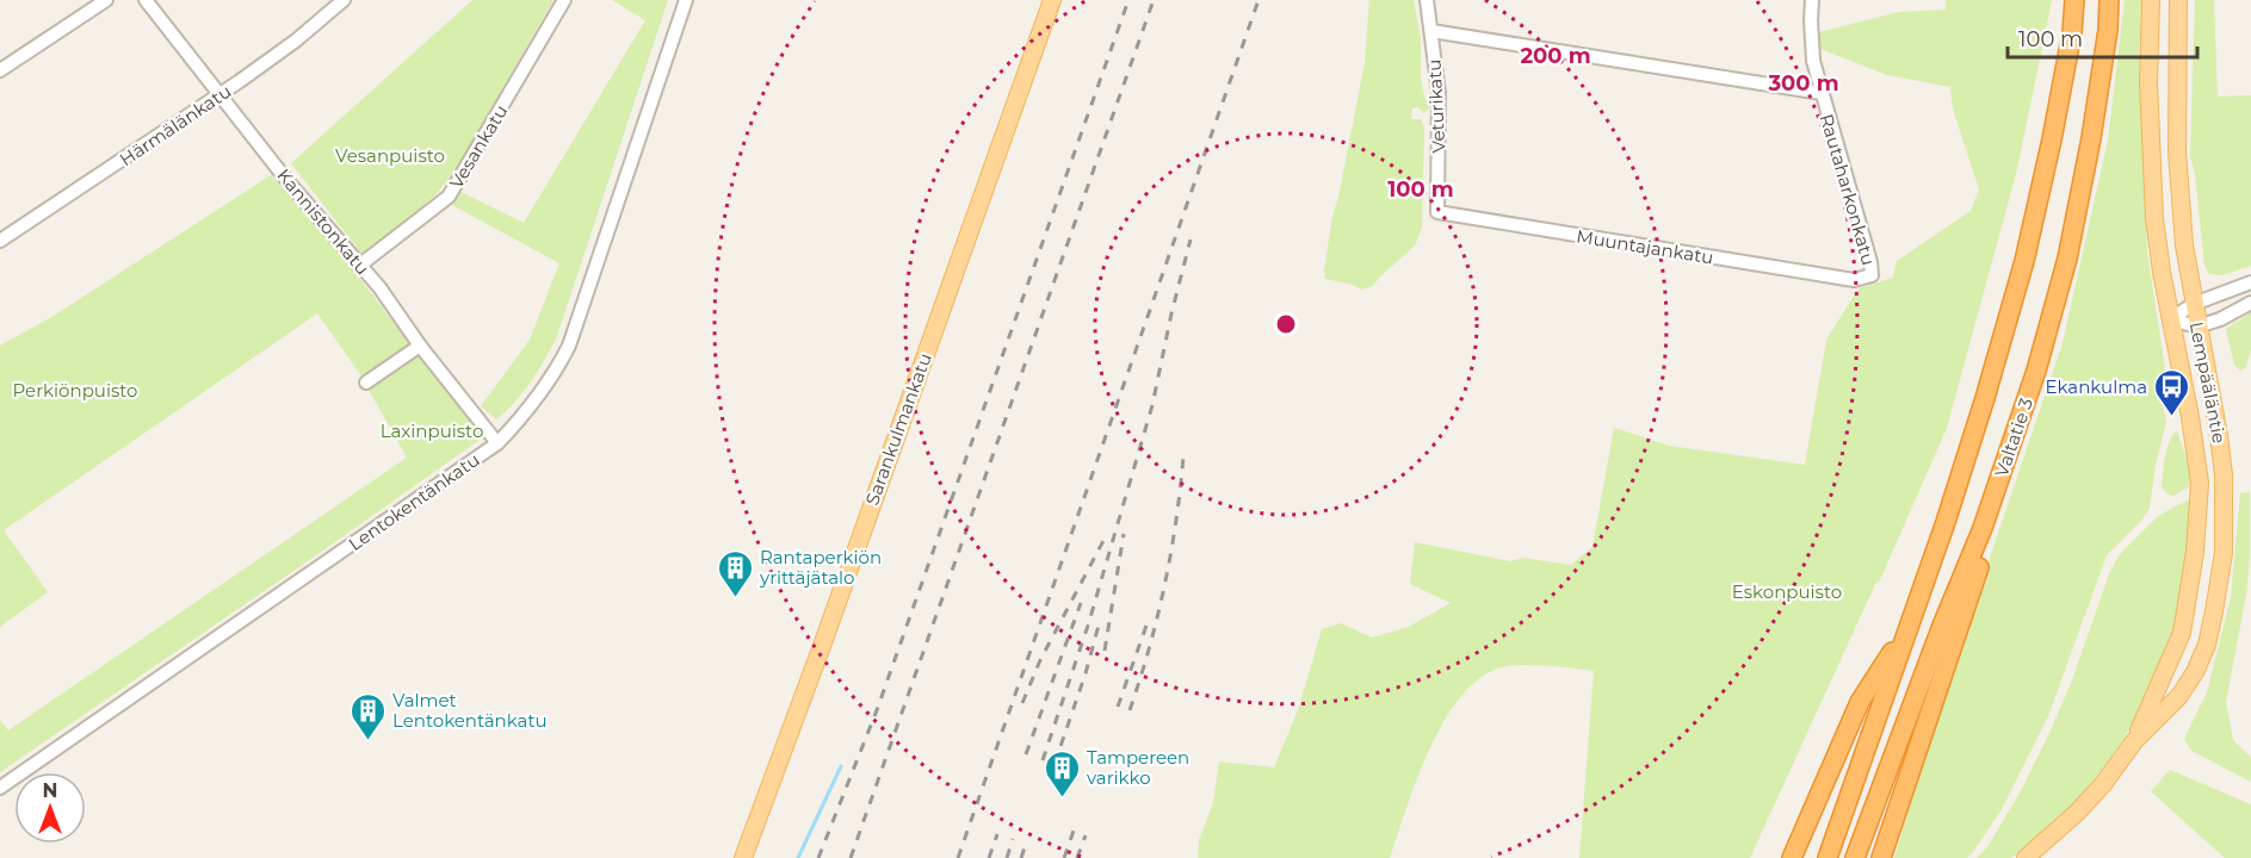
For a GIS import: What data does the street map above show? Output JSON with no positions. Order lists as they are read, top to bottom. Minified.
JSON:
{"streets":{"highway":["Valtatie 3"],"main road":["Lempääläntie","Sarankulmankatu"],"street":["Veturikatu","Härmälänkatu","Vesankatu","Rautaharkonkatu","Kannistonkatu","Muuntajankatu","Lentokentänkatu"]},"crossings":[["Veturikatu","Muuntajankatu"],["Härmälänkatu","Kannistonkatu"],["Vesankatu","Kannistonkatu"],["Rautaharkonkatu","Muuntajankatu"],["Kannistonkatu","Lentokentänkatu"]],"parks":["Vesanpuisto","Perkiönpuisto","Laxinpuisto","Eskonpuisto"],"places":{"bus stop":["Ekankulma"],"building":["Rantaperkiön yrittäjätalo","Valmet Lentokentänkatu","Tampereen varikko"]},"scale_bar":"100 m","north":"top","rings":["200 m","300 m","100 m"]}
